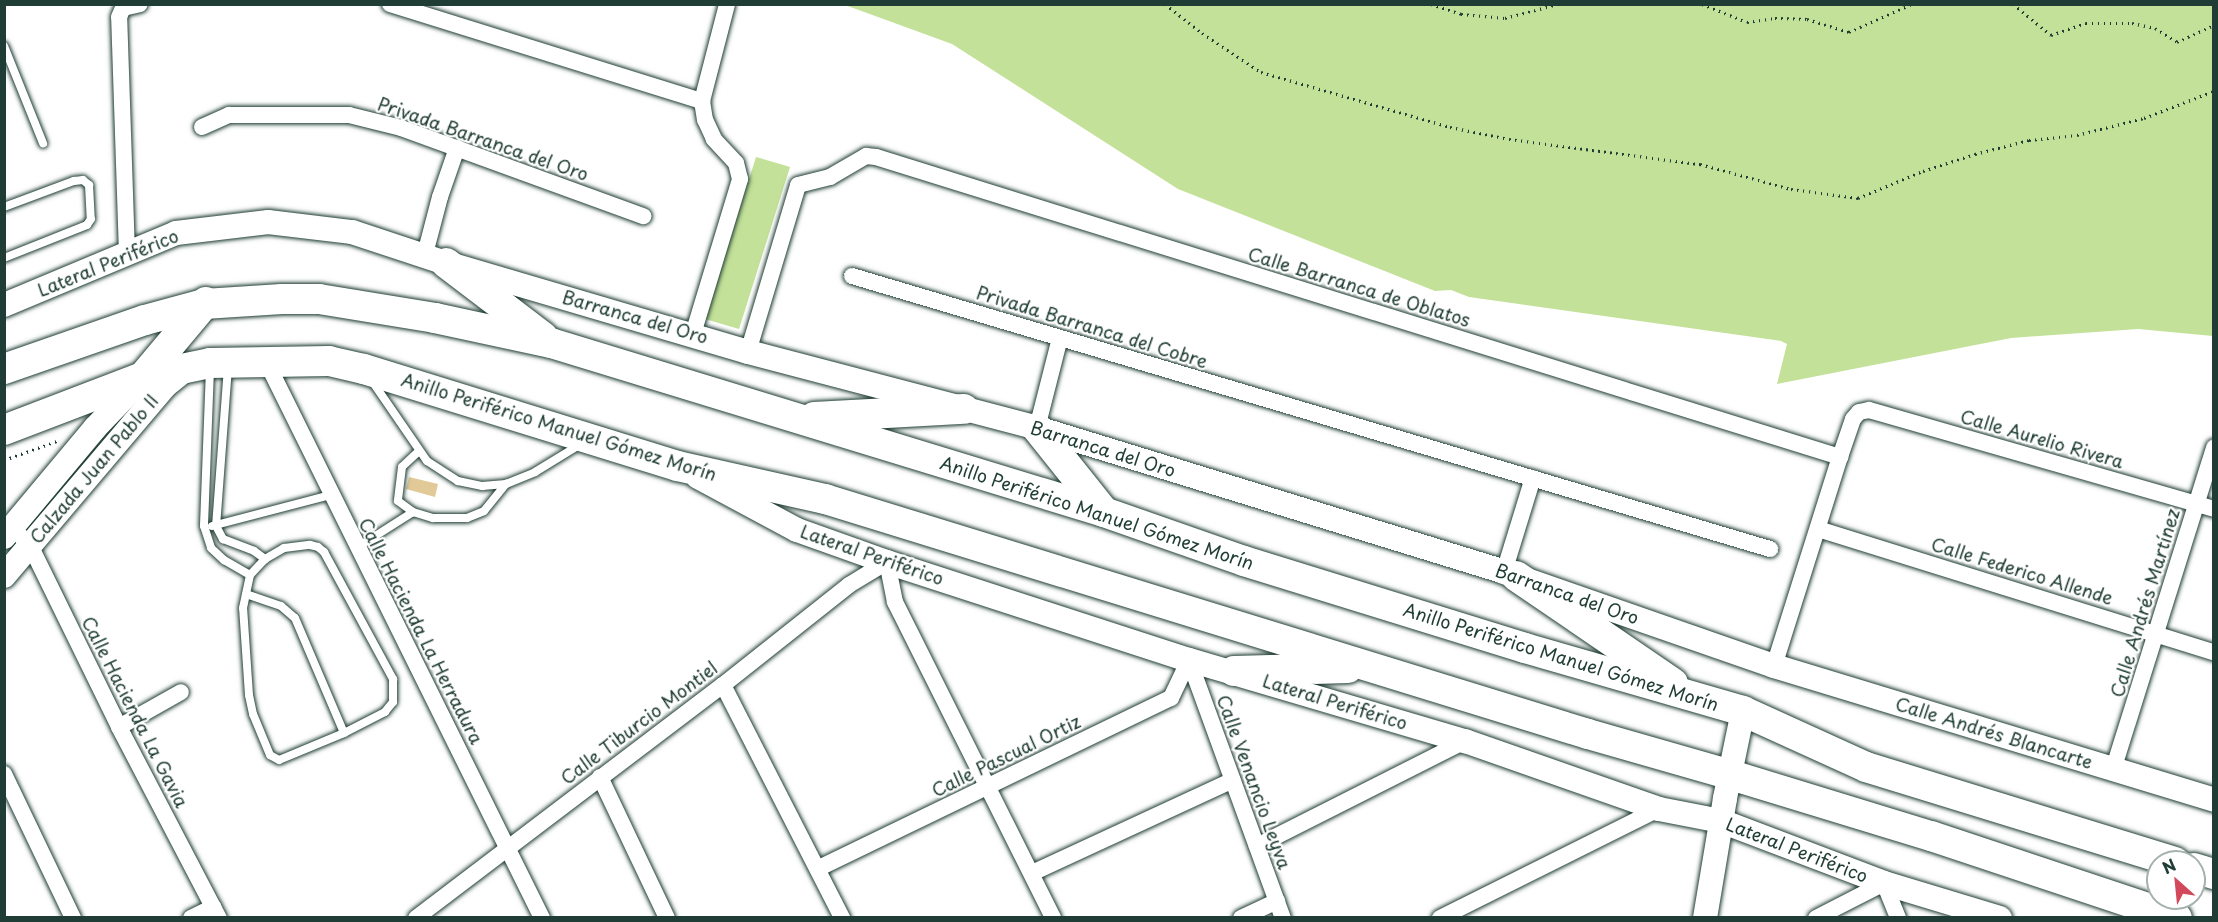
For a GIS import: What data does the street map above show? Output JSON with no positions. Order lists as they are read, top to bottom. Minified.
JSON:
{"streets":{"highway":["Anillo Periférico Manuel Gómez Morín"],"street":["Privada Barranca del Oro","Lateral Periférico","Calle Barranca de Oblatos","Barranca del Oro","Privada Barranca del Cobre","Calle Aurelio Rivera","Calzada Juan Pablo II","Calle Federico Allende","Calle Andrés Martínez","Calle Hacienda La Herradura","Calle Hacienda La Gavia","Calle Tiburcio Montiel","Calle Andrés Blancarte","Calle Pascual Ortiz","Calle Venancio Leyva"]},"crossings":[["Lateral Periférico","Barranca del Oro"],["Lateral Periférico","Anillo Periférico Manuel Gómez Morín"],["Lateral Periférico","Calle Tiburcio Montiel"],["Lateral Periférico","Calle Pascual Ortiz"],["Lateral Periférico","Calle Venancio Leyva"],["Calle Barranca de Oblatos","Barranca del Oro"],["Calle Barranca de Oblatos","Calle Aurelio Rivera"],["Barranca del Oro","Calle Andrés Blancarte"],["Anillo Periférico Manuel Gómez Morín","Calzada Juan Pablo II"],["Anillo Periférico Manuel Gómez Morín","Calle Hacienda La Herradura"],["Calle Aurelio Rivera","Calle Andrés Martínez"],["Calzada Juan Pablo II","Calle Hacienda La Gavia"],["Calle Federico Allende","Calle Andrés Martínez"],["Calle Andrés Martínez","Calle Andrés Blancarte"],["Calle Hacienda La Herradura","Calle Tiburcio Montiel"],["Calle Pascual Ortiz","Calle Venancio Leyva"]],"north":"top left"}
